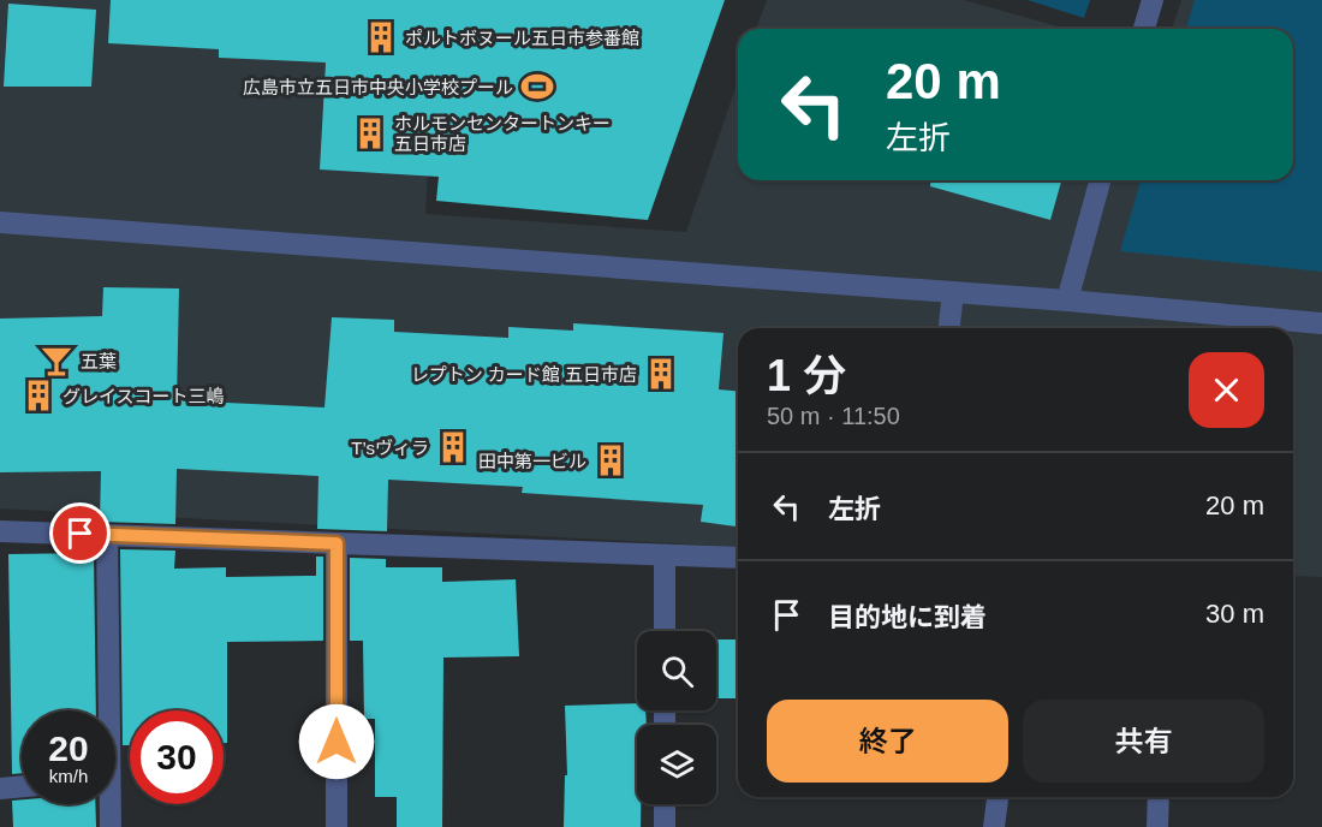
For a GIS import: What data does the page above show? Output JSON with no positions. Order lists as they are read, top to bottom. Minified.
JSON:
{"places":{"building":["ポルトボヌール五日市参番館","ホルモンセンタートンキー 五日市店","レプトン カード館 五日市店","グレイスコート三嶋","T’sヴィラ","田中第一ビル"],"sports":["広島市立五日市中央小学校プール"],"bar":["五葉"]},"page":{"turn":["20 m","左折"],"heading":["1 分","50 m · 11:50"],"list":[{"name":"左折","value":"20 m"},{"name":"目的地に到着","value":"30 m"}],"buttons":["終了","共有"],"speed":"20 km/h","limit":"30"}}
